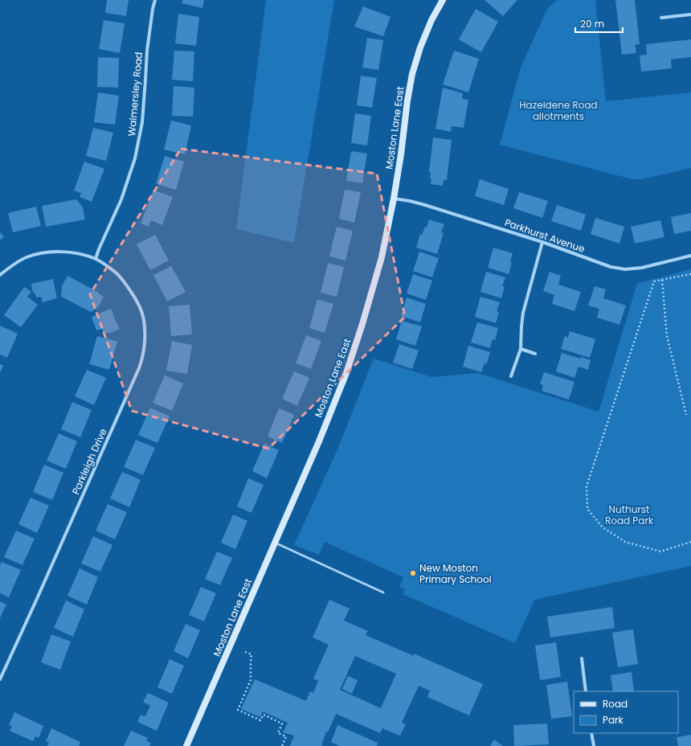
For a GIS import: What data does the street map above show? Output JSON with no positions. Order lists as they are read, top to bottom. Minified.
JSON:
{"streets":{"street":["Walmersley Road","Moston Lane East","Parkhurst Avenue","Parkleigh Drive"]},"crossings":[["Walmersley Road","Parkleigh Drive"],["Moston Lane East","Parkhurst Avenue"]],"parks":["Hazeldene Road allotments","Nuthurst Road Park"],"places":["New Moston Primary School"],"legend":["Road","Park"],"scale_bar":"20 m"}
